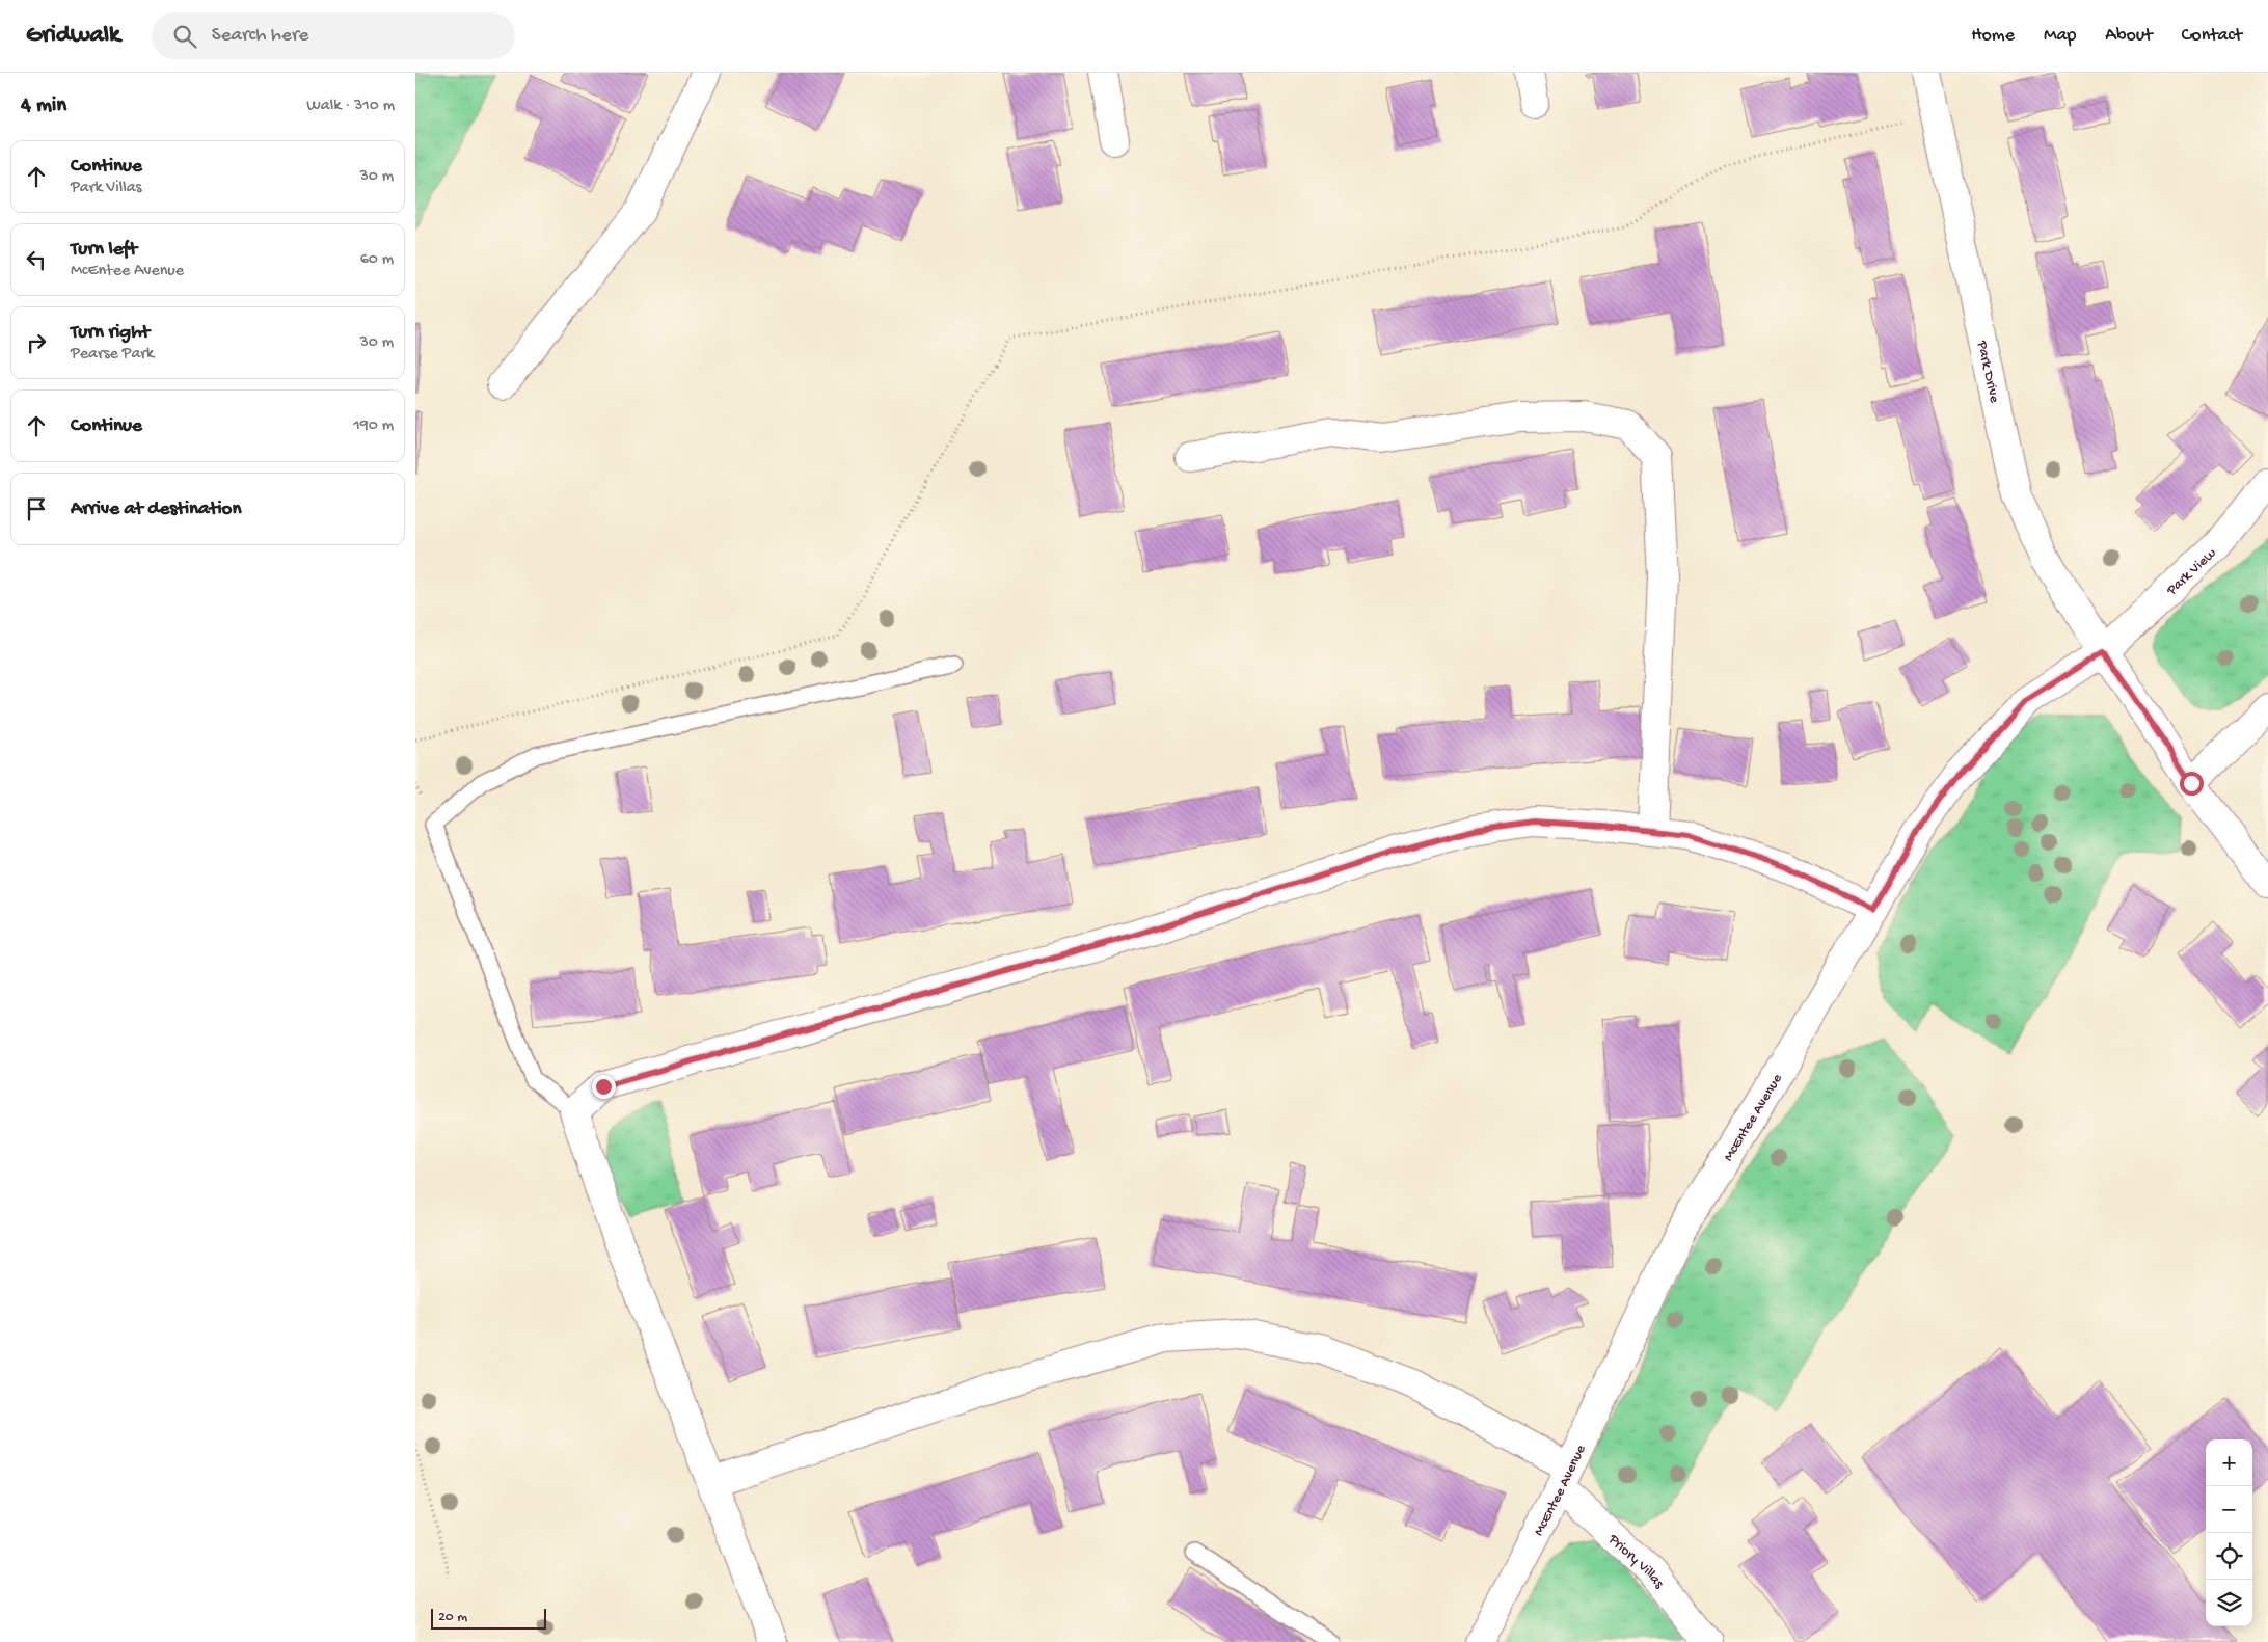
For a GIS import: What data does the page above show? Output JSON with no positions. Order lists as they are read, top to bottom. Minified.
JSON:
{"streets":{"street":["Park Drive","Park View","McEntee Avenue","Priory Villas"]},"crossings":[["Park Drive","Park View"],["Park Drive","McEntee Avenue"],["Park View","McEntee Avenue"],["McEntee Avenue","Priory Villas"]],"scale_bar":"20 m","page":{"header":"Gridwalk","search":"Search here","nav":["Home","Map","About","Contact"],"heading":["4 min","Walk · 310 m"],"list":[["Continue","Park Villas","30 m"],["Turn left","McEntee Avenue","60 m"],["Turn right","Pearse Park","30 m"],["Continue","190 m"],"Arrive at destination"],"map_buttons":["+","−"],"scale":"20 m"}}
